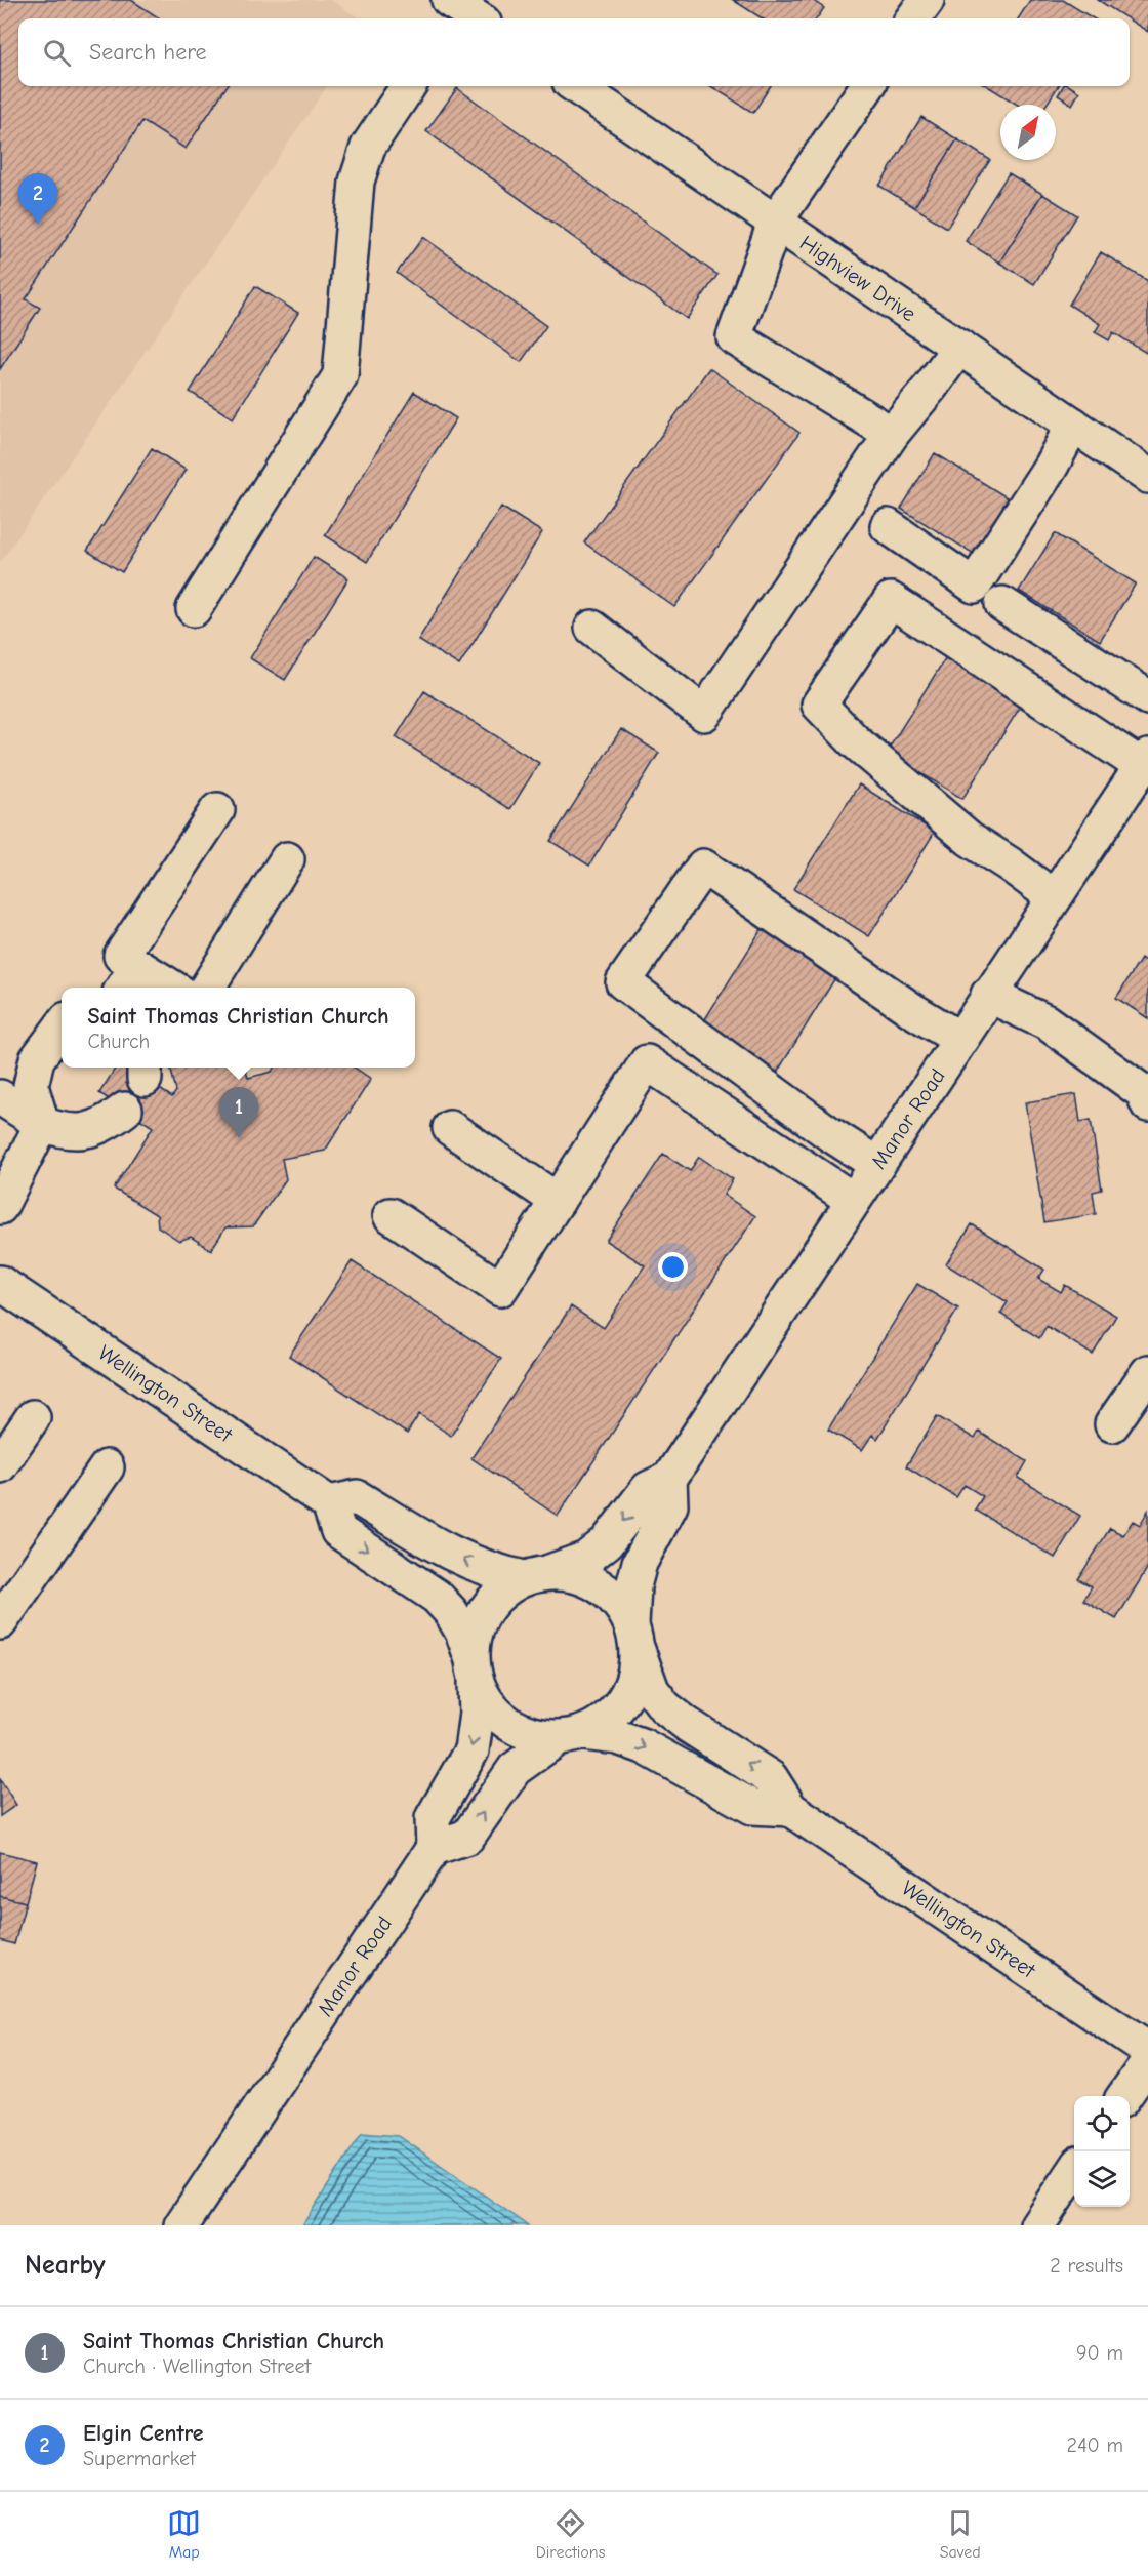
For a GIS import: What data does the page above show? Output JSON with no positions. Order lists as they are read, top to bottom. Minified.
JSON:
{"streets":{"street":["Highview Drive","Manor Road","Wellington Street"]},"crossings":[["Manor Road","Wellington Street"]],"north":"top right","page":{"search":"Search here","pins":["2","1"],"popup":["Saint Thomas Christian Church","Church"],"heading":["Nearby","2 results"],"list":[{"mark":"1","name":"Saint Thomas Christian Church","note":"Church · Wellington Street","value":"90 m"},{"mark":"2","name":"Elgin Centre","note":"Supermarket","value":"240 m"}],"nav":["Map","Directions","Saved"]}}
